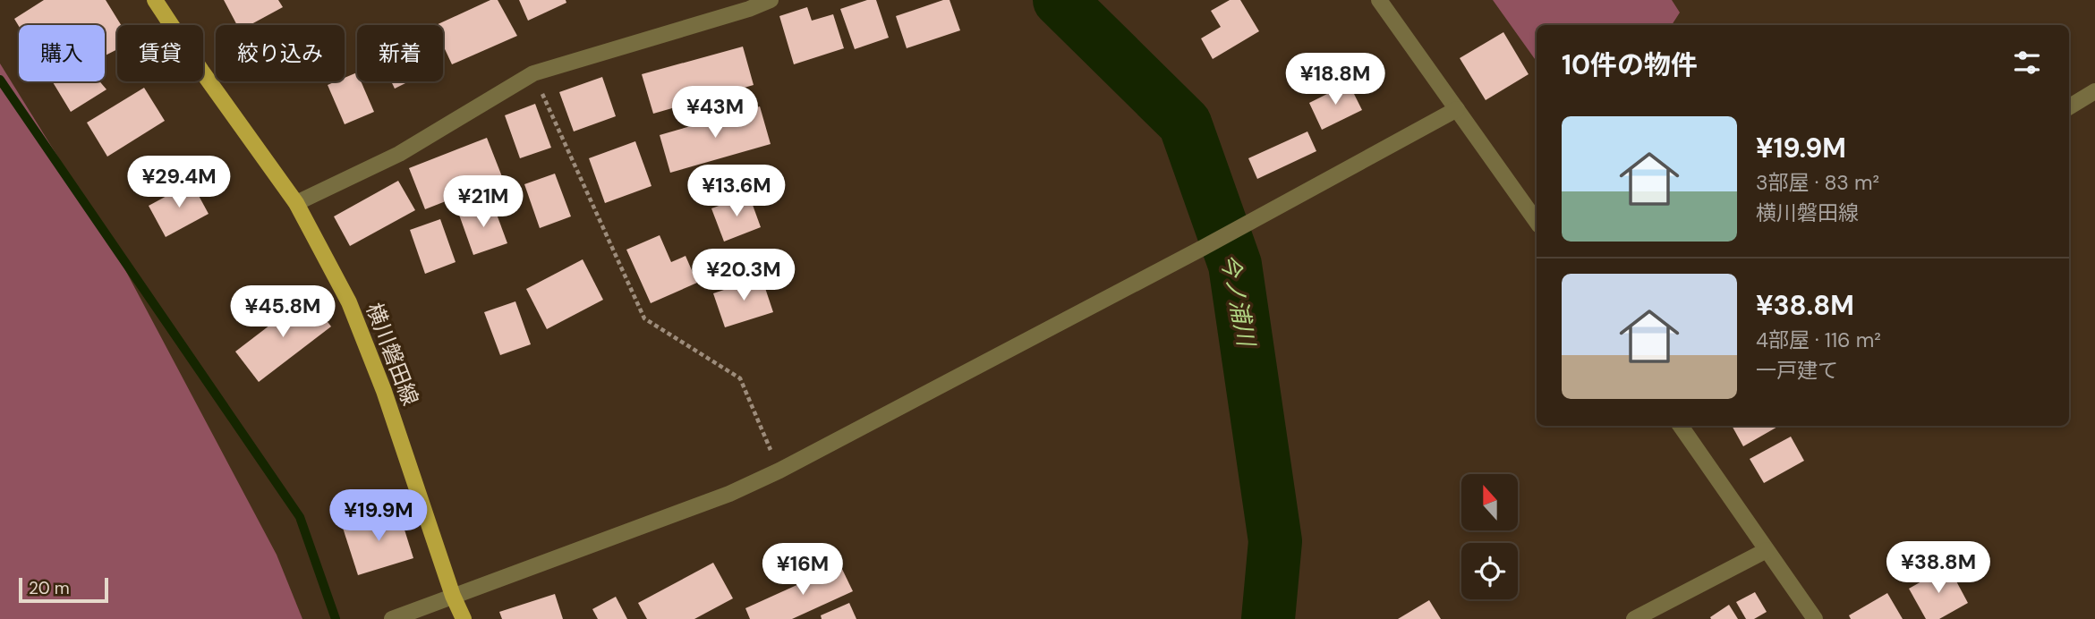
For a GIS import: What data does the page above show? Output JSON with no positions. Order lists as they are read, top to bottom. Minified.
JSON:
{"streets":{"main road":["横川磐田線"]},"water":["今ノ浦川"],"scale_bar":"20 m","north":"top","page":{"chip":["購入","賃貸","絞り込み","新着"],"heading":"10件の物件","price":["¥18.8M","¥43M","¥29.4M","¥13.6M","¥21M","¥20.3M","¥45.8M","¥19.9M","¥38.8M","¥16M"],"list":[{"name":"¥19.9M","note":"3部屋 · 83 m² · 横川磐田線"},{"name":"¥38.8M","note":"4部屋 · 116 m² · 一戸建て"}],"scale":"20 m"}}
